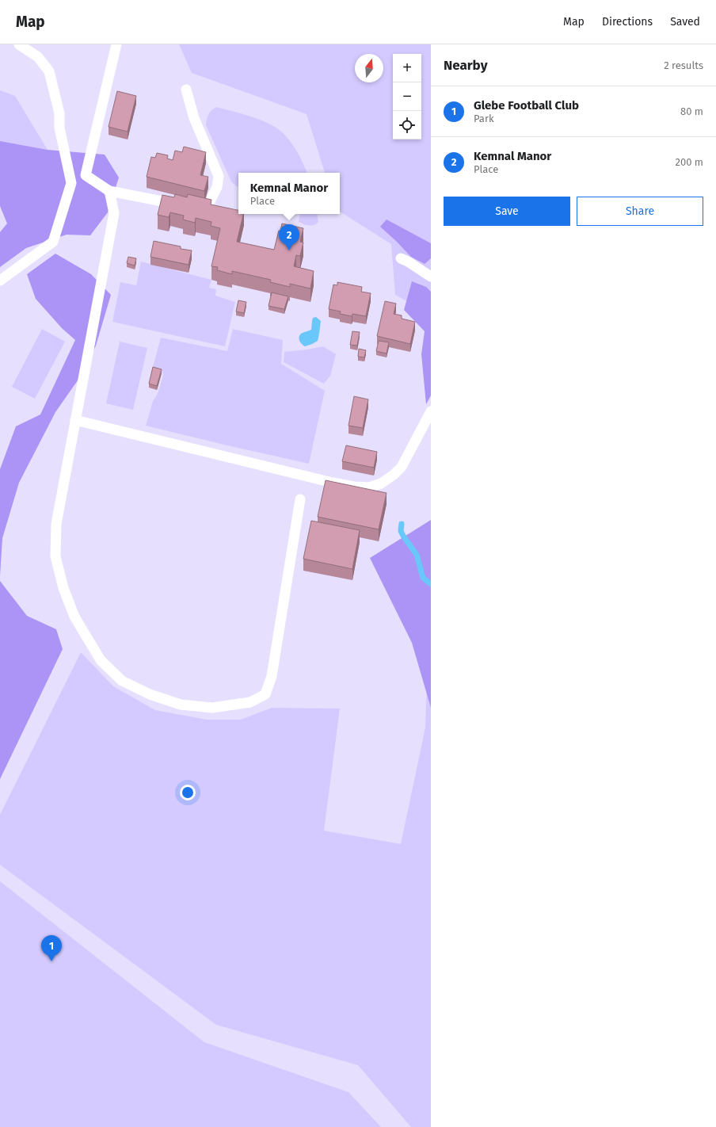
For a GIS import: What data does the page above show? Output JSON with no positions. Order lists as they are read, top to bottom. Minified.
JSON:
{"north":"top","page":{"header":"Map","nav":["Map","Directions","Saved"],"heading":["Nearby","2 results"],"map_buttons":["+","−"],"list":[{"mark":"1","name":"Glebe Football Club","note":"Park","value":"80 m"},{"mark":"2","name":"Kemnal Manor","note":"Place","value":"200 m"}],"popup":["Kemnal Manor","Place"],"buttons":["Save","Share"],"pins":["2","1"]}}
